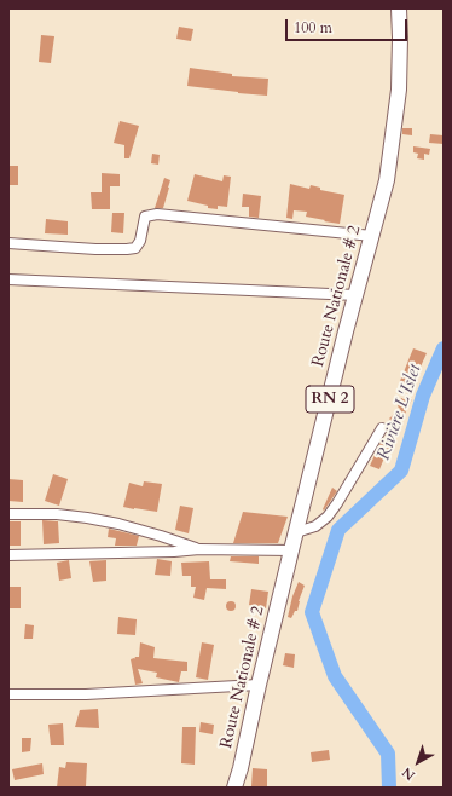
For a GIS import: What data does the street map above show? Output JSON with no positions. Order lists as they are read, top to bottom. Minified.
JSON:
{"streets":{"main road":["Route Nationale # 2","RN 2"]},"water":["Rivière L'Islet"],"scale_bar":"100 m","north":"bottom left"}
